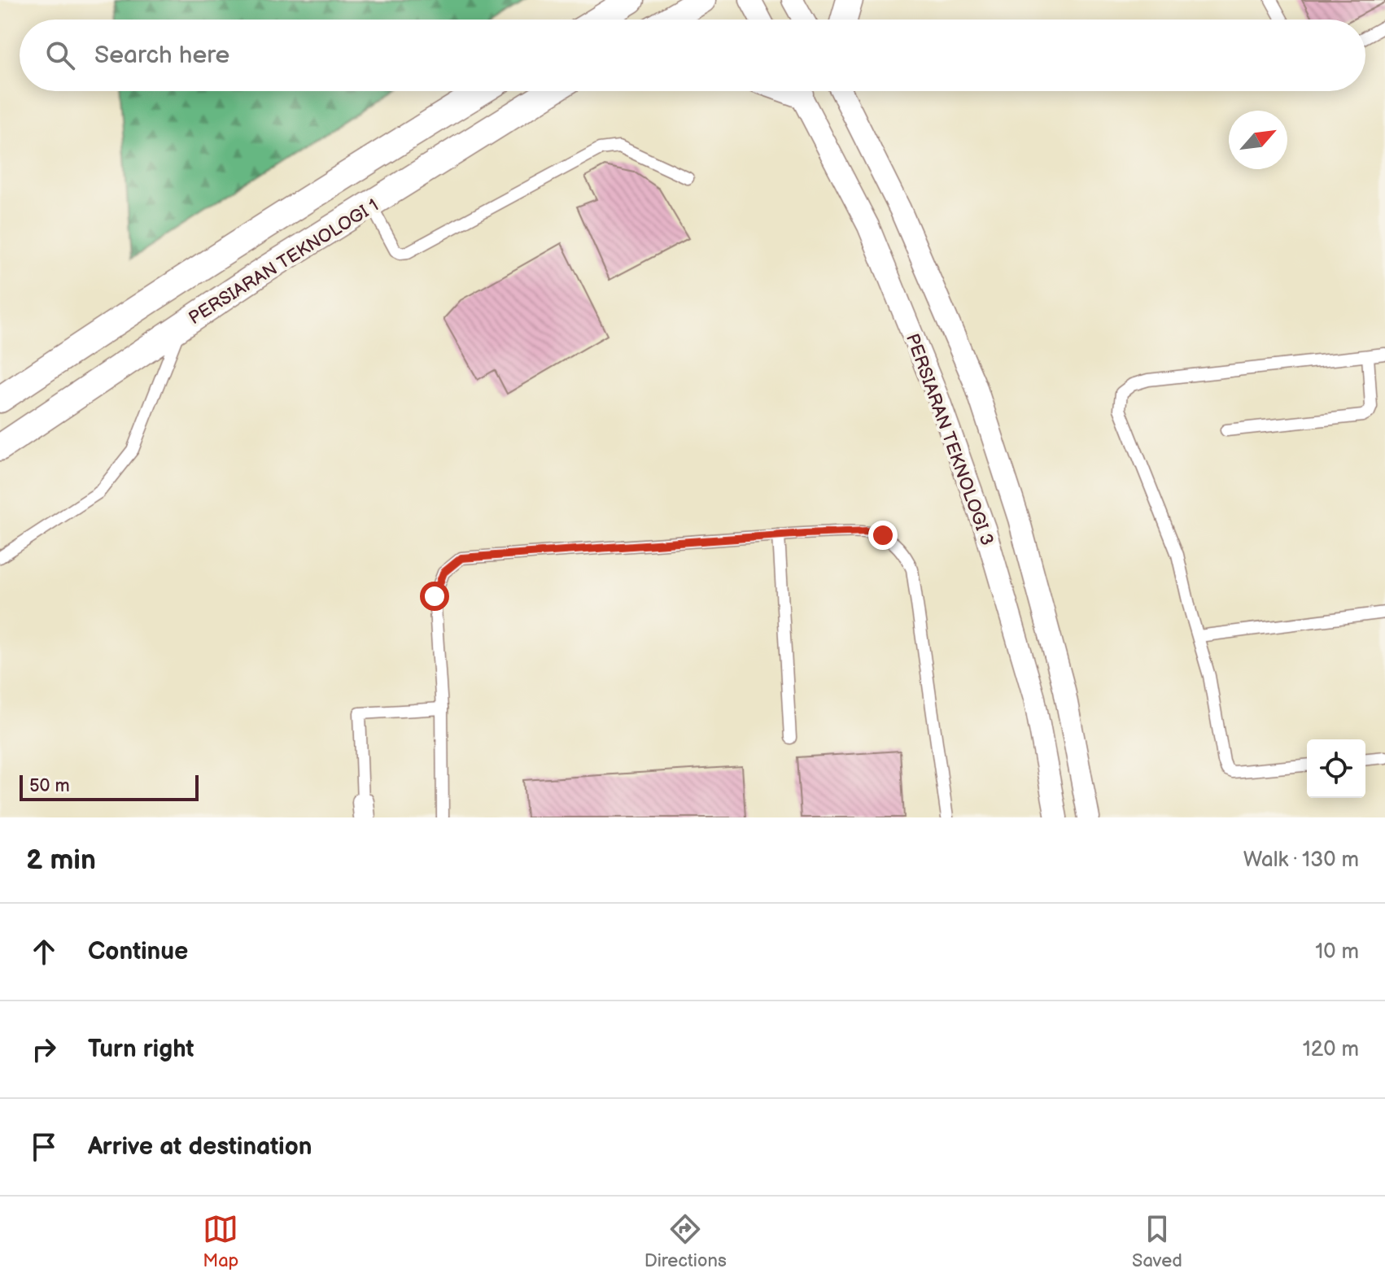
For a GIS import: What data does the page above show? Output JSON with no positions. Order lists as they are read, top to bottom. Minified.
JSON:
{"streets":{"street":["PERSIARAN TEKNOLOGI 1","PERSIARAN TEKNOLOGI 3"]},"scale_bar":"50 m","north":"top right","page":{"search":"Search here","scale":"50 m","heading":["2 min","Walk · 130 m"],"list":[["Continue","10 m"],["Turn right","120 m"],"Arrive at destination"],"nav":["Map","Directions","Saved"]}}
